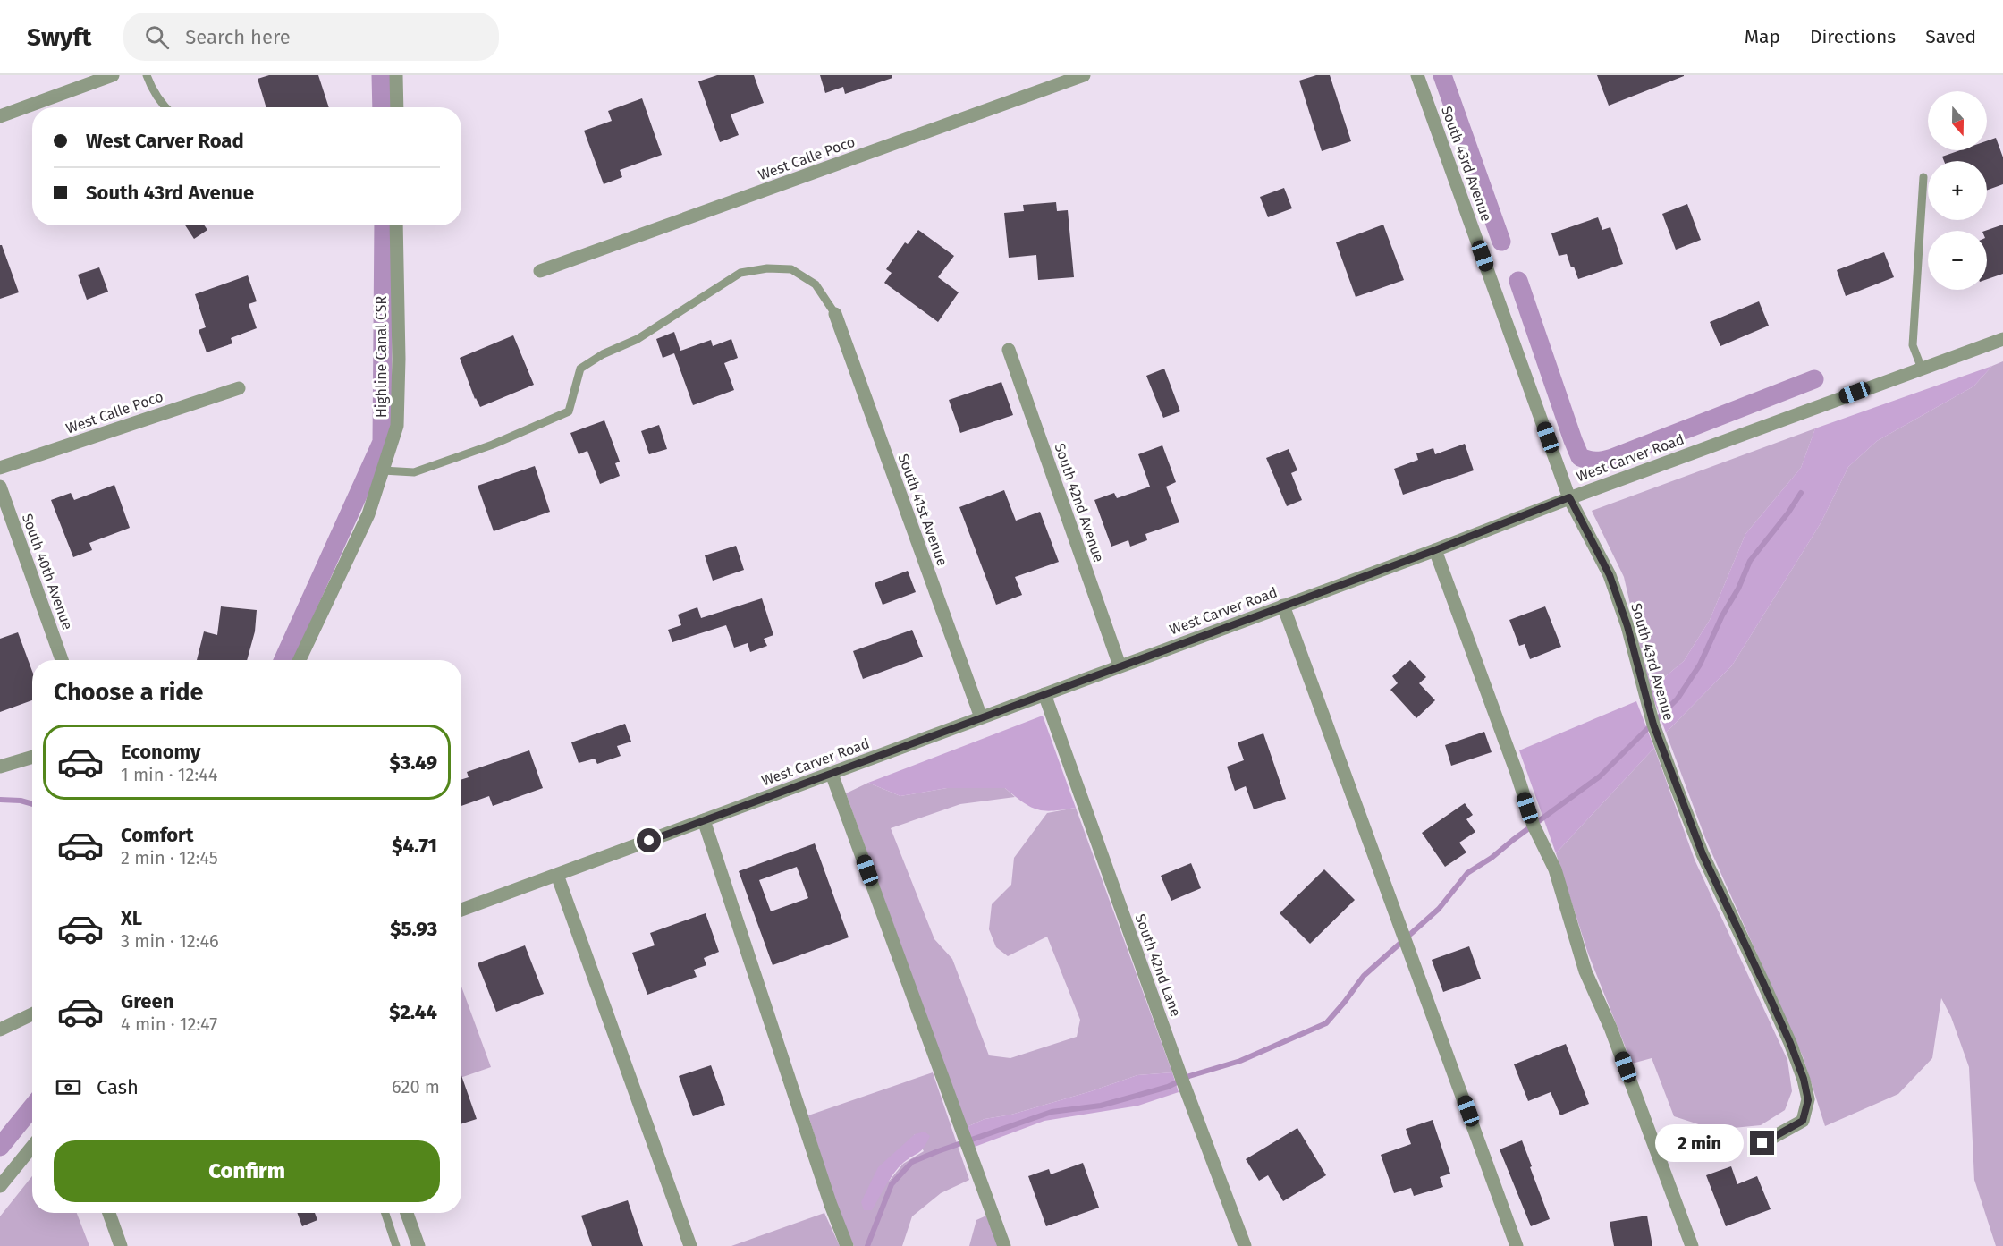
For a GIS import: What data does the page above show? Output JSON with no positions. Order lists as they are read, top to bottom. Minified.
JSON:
{"streets":{"street":["West Calle Poco","South 43rd Avenue","Highline Canal CSR","West Carver Road","South 42nd Avenue","South 41st Avenue","South 40th Avenue","South 42nd Lane"]},"crossings":[["South 43rd Avenue","West Carver Road"],["West Carver Road","South 42nd Avenue"],["West Carver Road","South 41st Avenue"],["West Carver Road","South 42nd Lane"]],"north":"bottom","page":{"header":"Swyft","search":"Search here","nav":["Map","Directions","Saved"],"map_buttons":["+","−"],"banner":["West Carver Road","South 43rd Avenue"],"heading":"Choose a ride","list":[{"name":"Economy","note":"1 min · 12:44","value":"$3.49"},{"name":"Comfort","note":"2 min · 12:45","value":"$4.71"},{"name":"XL","note":"3 min · 12:46","value":"$5.93"},{"name":"Green","note":"4 min · 12:47","value":"$2.44"}],"pay":["Cash","620 m"],"bubble":"2 min","buttons":"Confirm"}}
